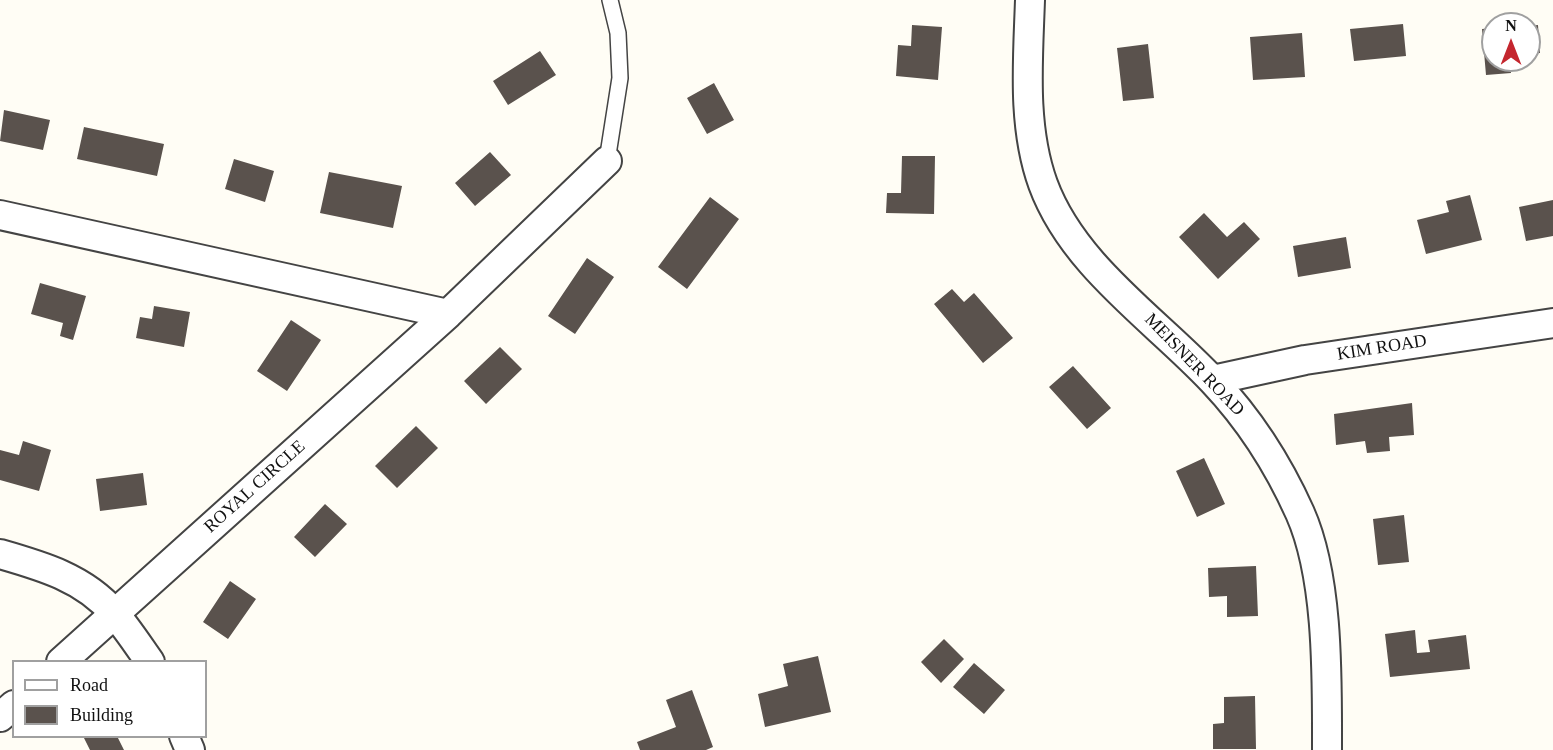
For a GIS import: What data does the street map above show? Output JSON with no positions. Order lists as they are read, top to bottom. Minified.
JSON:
{"streets":{"street":["KIM ROAD","MEISNER ROAD","ROYAL CIRCLE"]},"crossings":[["KIM ROAD","MEISNER ROAD"]],"legend":["Road","Building"],"north":"top"}
